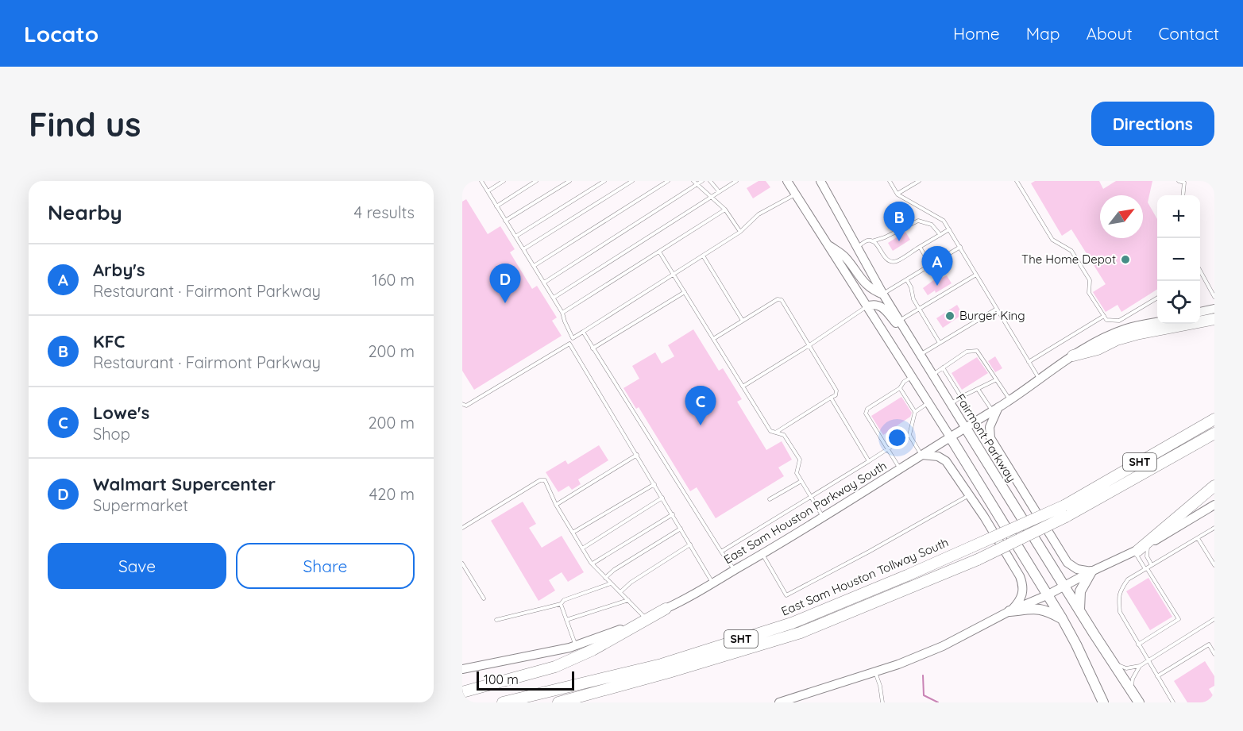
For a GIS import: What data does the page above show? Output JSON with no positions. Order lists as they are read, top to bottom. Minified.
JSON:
{"streets":{"highway":["SHT","East Sam Houston Tollway South"],"main road":["Fairmont Parkway","East Sam Houston Parkway South"]},"crossings":[["Fairmont Parkway","East Sam Houston Parkway South"]],"places":["The Home Depot","Burger King"],"scale_bar":"100 m","north":"top right","page":{"header":"Locato","nav":["Home","Map","About","Contact"],"buttons":["Directions",["Save","Share"]],"title":"Find us","heading":["Nearby","4 results"],"map_buttons":["+","−"],"pins":["B","A","D","C"],"list":[{"mark":"A","name":"Arby's","note":"Restaurant · Fairmont Parkway","value":"160 m"},{"mark":"B","name":"KFC","note":"Restaurant · Fairmont Parkway","value":"200 m"},{"mark":"C","name":"Lowe's","note":"Shop","value":"200 m"},{"mark":"D","name":"Walmart Supercenter","note":"Supermarket","value":"420 m"}],"scale":"100 m"}}
